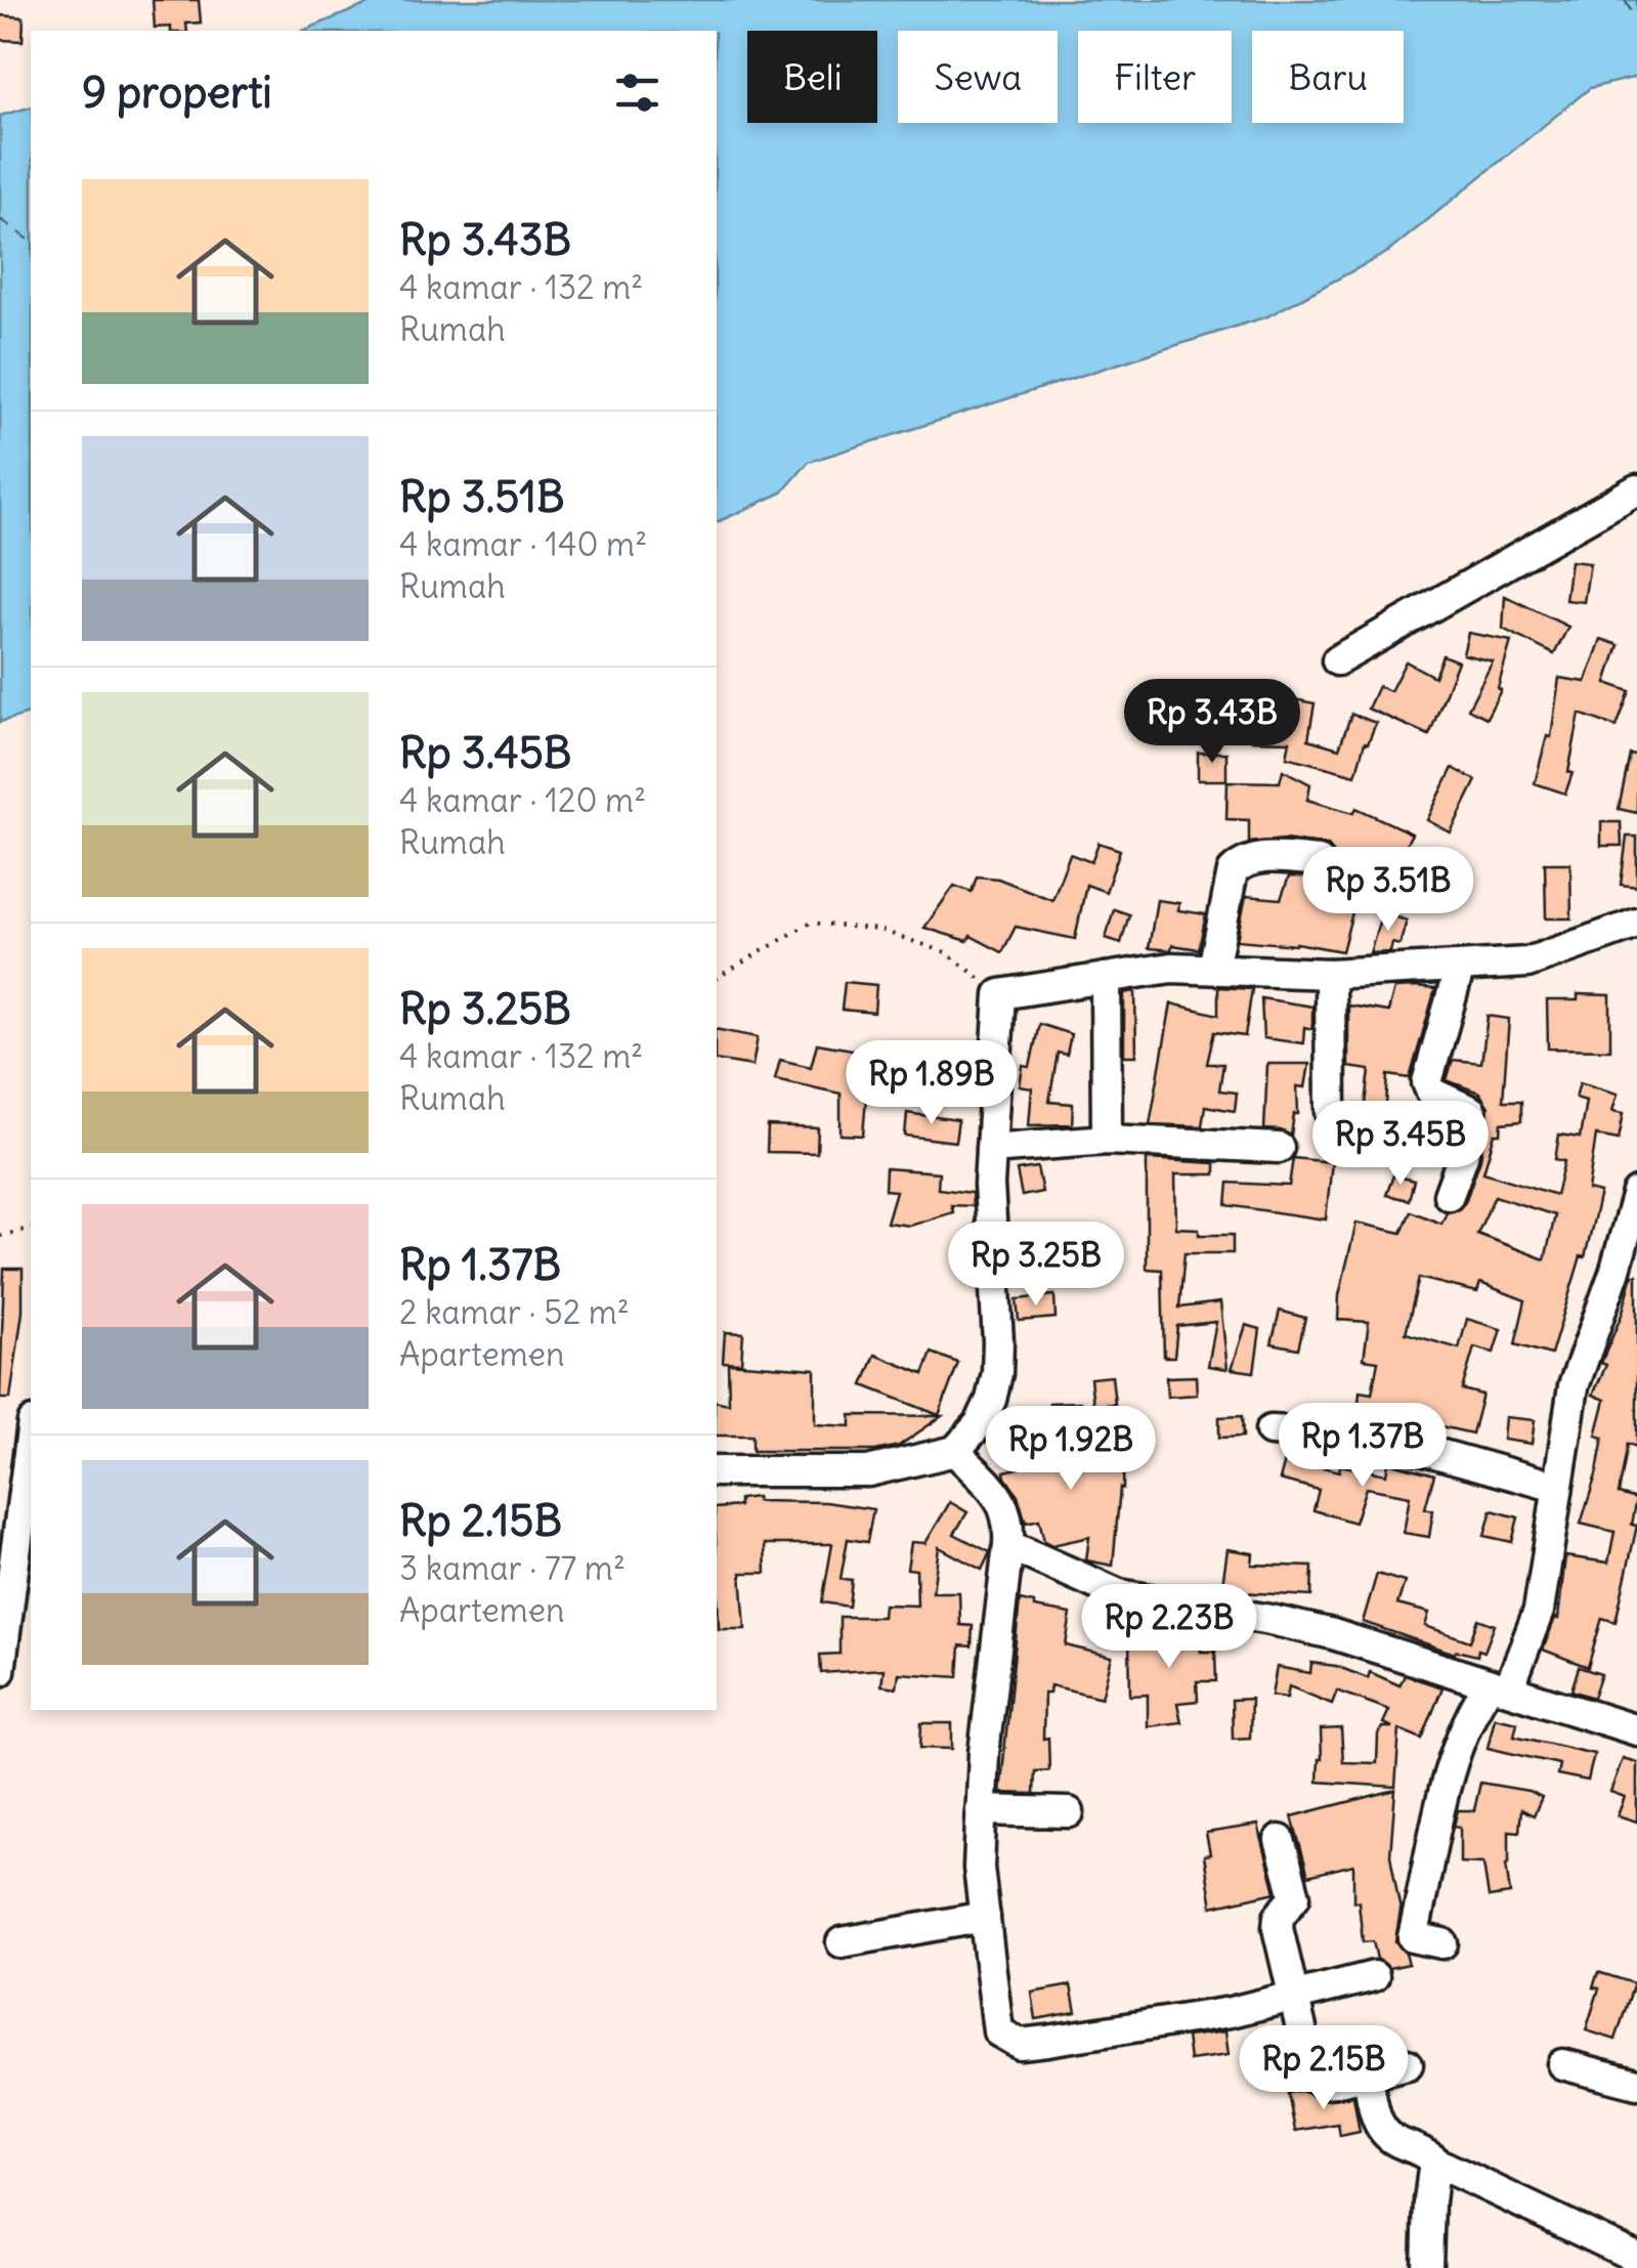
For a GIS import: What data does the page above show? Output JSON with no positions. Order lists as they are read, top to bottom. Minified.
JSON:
{"page":{"chip":["Beli","Sewa","Filter","Baru"],"heading":"9 properti","list":[{"name":"Rp 3.43B","note":"4 kamar · 132 m² · Rumah"},{"name":"Rp 3.51B","note":"4 kamar · 140 m² · Rumah"},{"name":"Rp 3.45B","note":"4 kamar · 120 m² · Rumah"},{"name":"Rp 3.25B","note":"4 kamar · 132 m² · Rumah"},{"name":"Rp 1.37B","note":"2 kamar · 52 m² · Apartemen"},{"name":"Rp 2.15B","note":"3 kamar · 77 m² · Apartemen"}],"price":["Rp 3.43B","Rp 3.51B","Rp 1.89B","Rp 3.45B","Rp 3.25B","Rp 1.37B","Rp 1.92B","Rp 2.23B","Rp 2.15B"]}}
